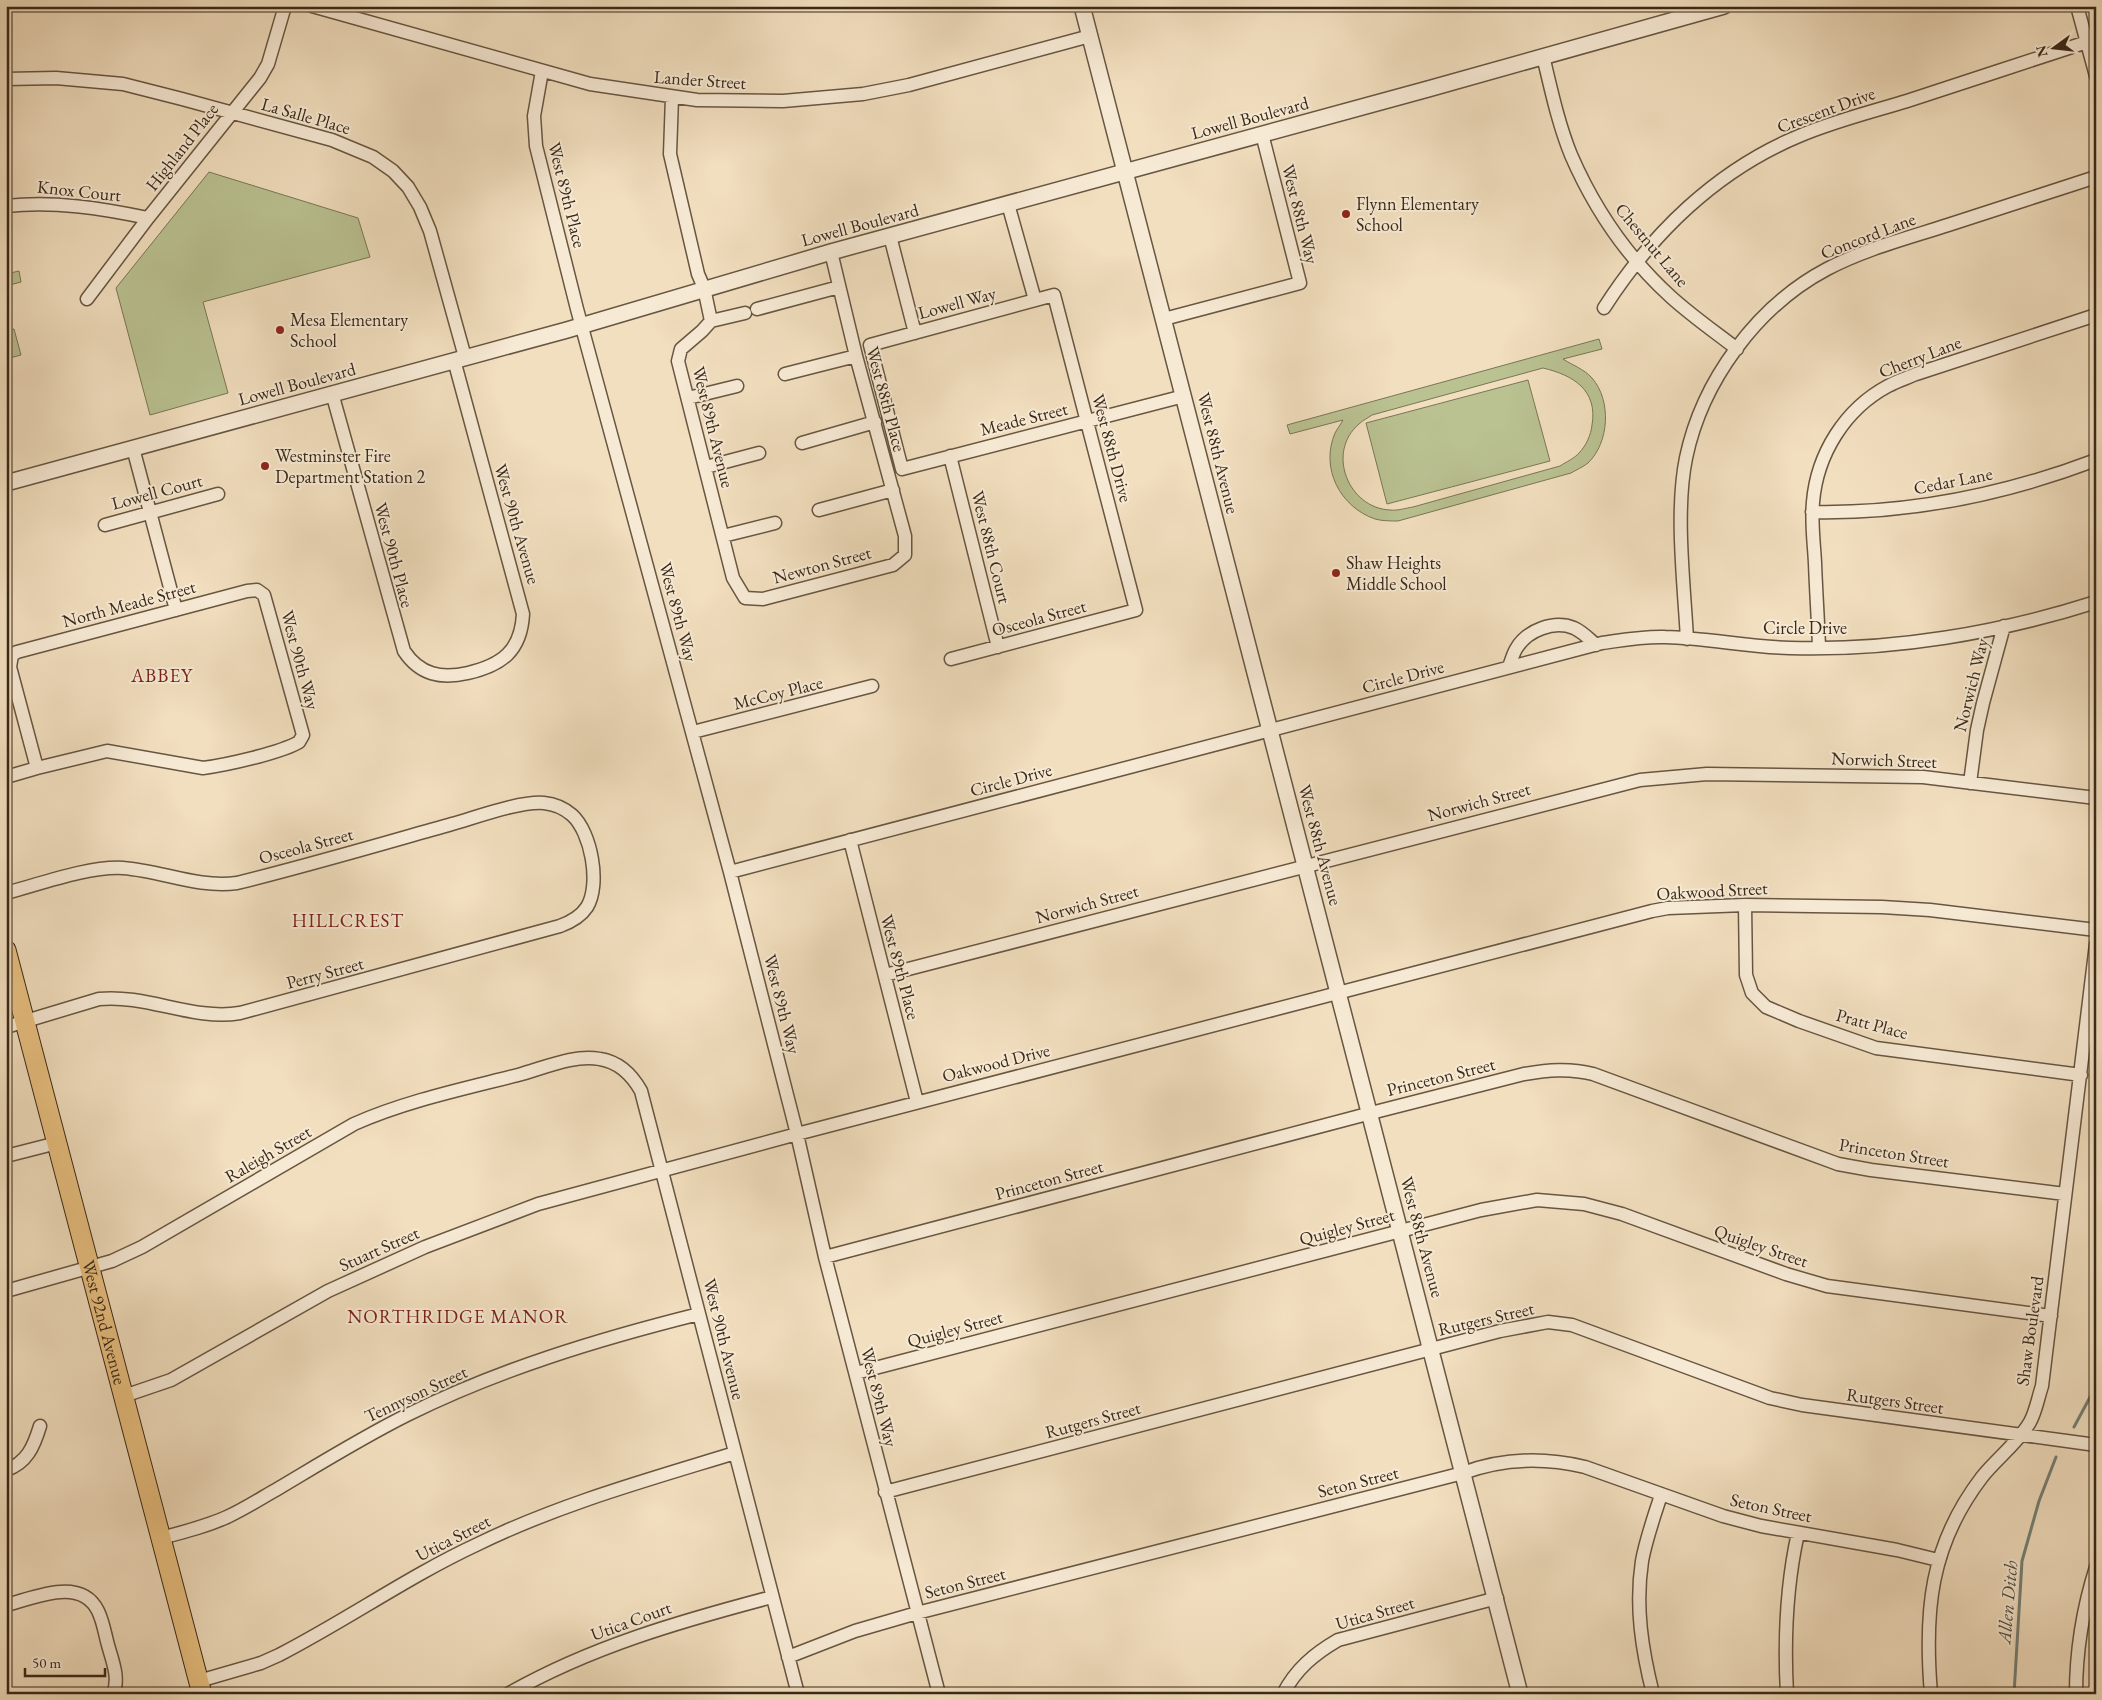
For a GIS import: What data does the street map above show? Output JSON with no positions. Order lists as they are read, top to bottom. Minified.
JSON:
{"streets":{"main road":["West 92nd Avenue"],"street":["Lander Street","Crescent Drive","La Salle Place","Lowell Boulevard","Highland Place","Knox Court","West 89th Place","West 88th Way","Concord Lane","Chestnut Lane","Lowell Way","Cherry Lane","West 88th Place","Meade Street","West 89th Avenue","West 88th Drive","West 88th Avenue","Cedar Lane","Lowell Court","West 90th Avenue","West 88th Court","West 90th Place","Newton Street","North Meade Street","West 89th Way","Osceola Street","Circle Drive","West 90th Way","Norwich Way","McCoy Place","Norwich Street","Oakwood Street","Perry Street","Pratt Place","Oakwood Drive","Princeton Street","Raleigh Street","Quigley Street","Stuart Street","Rutgers Street","Shaw Boulevard","Tennyson Street","Seton Street","Utica Street","Utica Court"]},"crossings":[["Lander Street","West 89th Place"],["Lander Street","West 88th Avenue"],["Crescent Drive","Chestnut Lane"],["La Salle Place","Lowell Boulevard"],["La Salle Place","Highland Place"],["La Salle Place","West 90th Avenue"],["Lowell Boulevard","West 89th Place"],["Lowell Boulevard","West 88th Way"],["Lowell Boulevard","Chestnut Lane"],["Lowell Boulevard","West 88th Place"],["Lowell Boulevard","West 88th Avenue"],["Lowell Boulevard","West 90th Avenue"],["Lowell Boulevard","West 90th Place"],["Lowell Boulevard","West 89th Way"],["Highland Place","Knox Court"],["West 89th Place","West 89th Way"],["West 89th Place","Circle Drive"],["West 89th Place","Norwich Street"],["West 89th Place","Oakwood Drive"],["West 88th Way","West 88th Avenue"],["Concord Lane","Chestnut Lane"],["Concord Lane","Circle Drive"],["Lowell Way","Meade Street"],["Lowell Way","West 88th Drive"],["Cherry Lane","Cedar Lane"],["Cherry Lane","Circle Drive"],["West 88th Place","Newton Street"],["Meade Street","West 88th Drive"],["Meade Street","West 88th Avenue"],["Meade Street","West 88th Court"],["West 89th Avenue","Newton Street"],["West 88th Drive","Osceola Street"],["West 88th Avenue","Circle Drive"],["West 88th Avenue","Norwich Street"],["West 88th Avenue","Oakwood Street"],["West 88th Avenue","Oakwood Drive"],["West 88th Avenue","Princeton Street"],["West 88th Avenue","Quigley Street"],["West 88th Avenue","Rutgers Street"],["West 88th Avenue","Seton Street"],["West 88th Avenue","Utica Street"],["West 90th Avenue","West 90th Place"],["West 90th Avenue","Oakwood Drive"],["West 90th Avenue","Raleigh Street"],["West 90th Avenue","Stuart Street"],["West 90th Avenue","Tennyson Street"],["West 90th Avenue","Seton Street"],["West 90th Avenue","Utica Street"],["West 90th Avenue","Utica Court"],["West 88th Court","Osceola Street"],["North Meade Street","West 90th Way"],["West 89th Way","Circle Drive"],["West 89th Way","McCoy Place"],["West 89th Way","Oakwood Drive"],["West 89th Way","Princeton Street"],["West 89th Way","Quigley Street"],["West 89th Way","Rutgers Street"],["West 89th Way","Seton Street"],["Osceola Street","Perry Street"],["Circle Drive","Norwich Way"],["Norwich Way","Norwich Street"],["Oakwood Street","Pratt Place"],["Oakwood Street","Oakwood Drive"],["Perry Street","West 92nd Avenue"],["Pratt Place","Shaw Boulevard"],["Oakwood Drive","Stuart Street"],["Princeton Street","Shaw Boulevard"],["Raleigh Street","West 92nd Avenue"],["Quigley Street","Shaw Boulevard"],["Stuart Street","West 92nd Avenue"],["Rutgers Street","Shaw Boulevard"],["West 92nd Avenue","Tennyson Street"],["West 92nd Avenue","Utica Street"],["Shaw Boulevard","Seton Street"]],"districts":["ABBEY","HILLCREST","NORTHRIDGE MANOR"],"water":["Allen Ditch"],"places":["Flynn Elementary School","Mesa Elementary School","Westminster Fire Department Station 2","Shaw Heights Middle School"],"scale_bar":"50 m","north":"left"}
